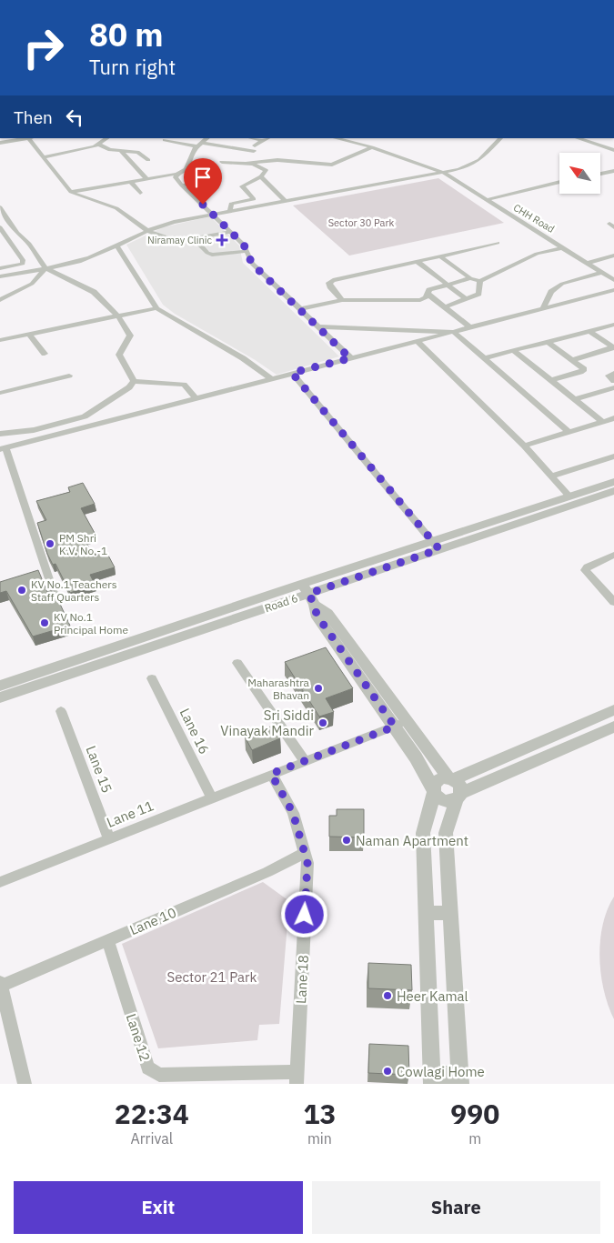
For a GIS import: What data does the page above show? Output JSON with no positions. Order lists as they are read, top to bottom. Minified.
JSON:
{"streets":{"street":["CHH Road","Road 6","Lane 16","Lane 15","Lane 11","Lane 10","Lane 18","Lane 12"]},"crossings":[["Lane 16","Lane 11"],["Lane 15","Lane 11"],["Lane 11","Lane 18"],["Lane 10","Lane 18"],["Lane 10","Lane 12"],["Lane 18","Lane 12"]],"parks":["Sector 30 Park","Sector 21 Park"],"places":{"health":["Niramay Clinic"],"other":["PM Shri K.V. No.-1","KV No.1 Teachers Staff Quarters","KV No.1 Principal Home","Maharashtra Bhavan","Sri Siddi Vinayak Mandir","Naman Apartment","Heer Kamal","Cowlagi Home"]},"north":"top left","page":{"turn":["80 m","Turn right"],"then":"Then","eta":["22:34","Arrival","13","min","990","m"],"buttons":["Exit","Share"]}}
